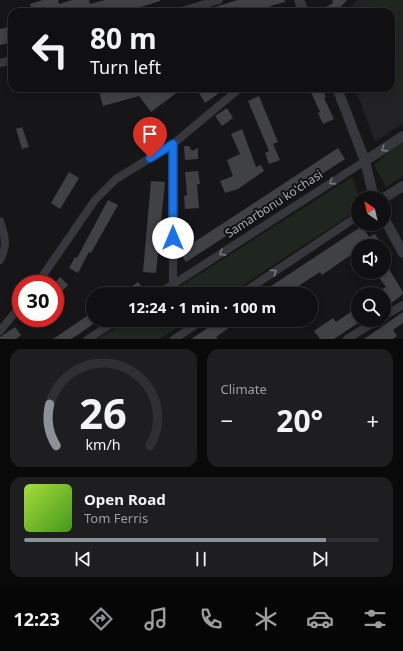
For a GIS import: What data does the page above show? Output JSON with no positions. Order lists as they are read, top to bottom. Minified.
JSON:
{"streets":{"street":["Samarbonu ko'chasi"]},"north":"top left","page":{"turn":["80 m","Turn left"],"limit":"30","trip":"12:24 · 1 min · 100 m","tile":"Climate","heat":["−","20°","+"],"song":["Open Road","Tom Ferris"],"tabs":"12:23","gauge":["26","km/h"]}}
